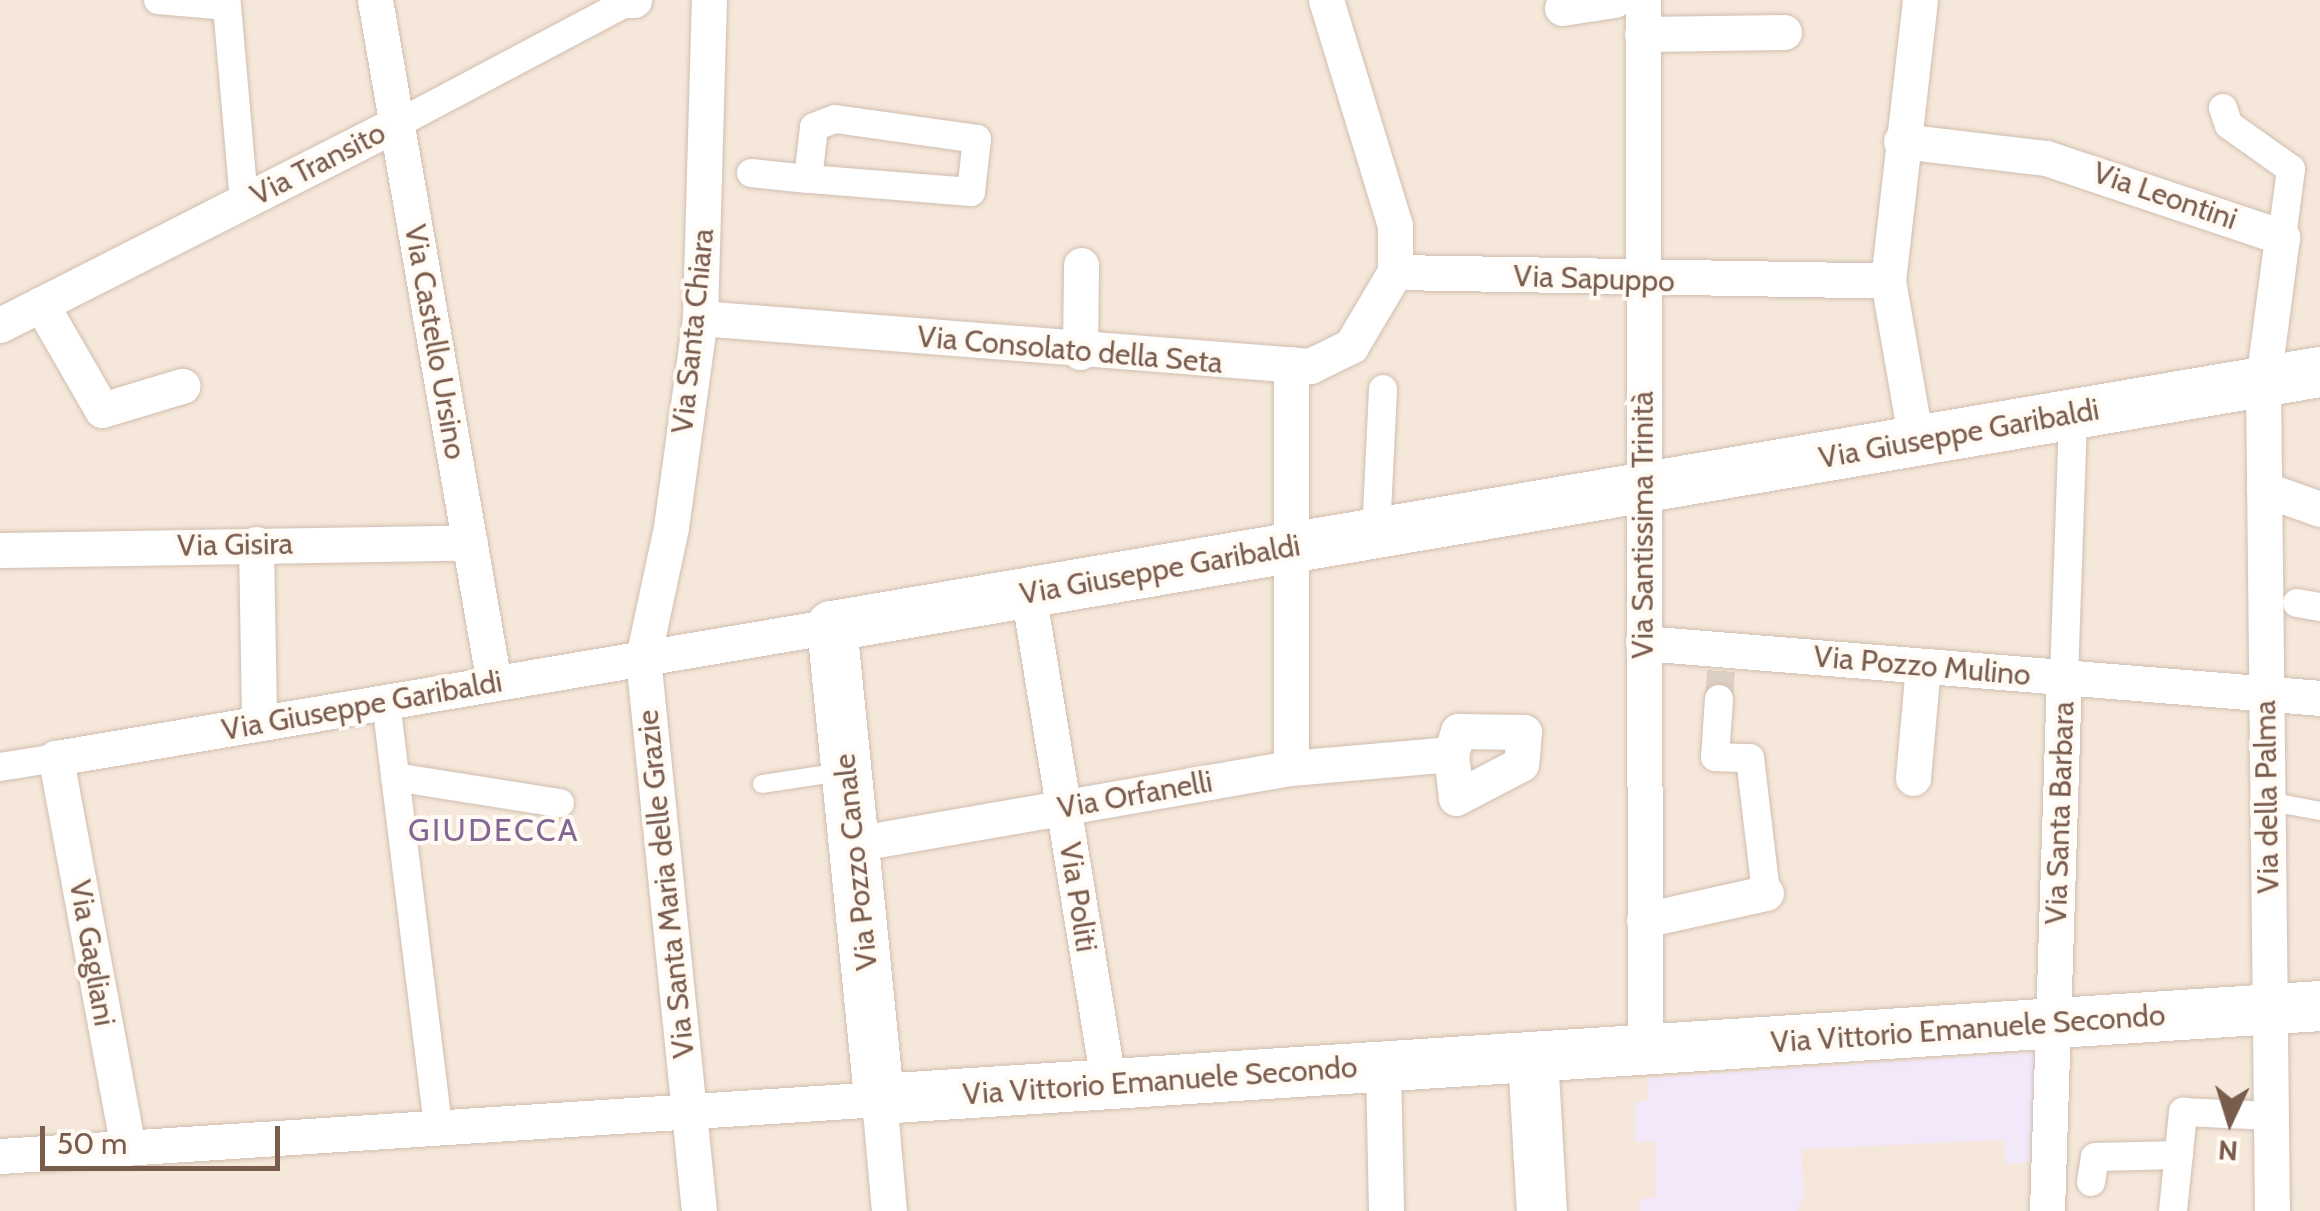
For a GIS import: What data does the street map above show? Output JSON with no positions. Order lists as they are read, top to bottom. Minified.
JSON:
{"streets":{"main road":["Via Giuseppe Garibaldi","Via Pozzo Canale","Via Vittorio Emanuele Secondo"],"street":["Via Transito","Via Leontini","Via Sapuppo","Via Santa Chiara","Via Castello Ursino","Via Consolato della Seta","Via Santissima Trinità","Via Gisira","Via Pozzo Mulino","Via Orfanelli","Via della Palma","Via Santa Barbara","Via Santa Maria delle Grazie","Via Politi","Via Gagliani"]},"crossings":[["Via Transito","Via Castello Ursino"],["Via Sapuppo","Via Consolato della Seta"],["Via Sapuppo","Via Santissima Trinità"],["Via Santa Chiara","Via Consolato della Seta"],["Via Santa Chiara","Via Giuseppe Garibaldi"],["Via Santa Chiara","Via Santa Maria delle Grazie"],["Via Castello Ursino","Via Giuseppe Garibaldi"],["Via Castello Ursino","Via Gisira"],["Via Giuseppe Garibaldi","Via Santissima Trinità"],["Via Giuseppe Garibaldi","Via della Palma"],["Via Giuseppe Garibaldi","Via Santa Barbara"],["Via Giuseppe Garibaldi","Via Pozzo Canale"],["Via Giuseppe Garibaldi","Via Santa Maria delle Grazie"],["Via Giuseppe Garibaldi","Via Politi"],["Via Giuseppe Garibaldi","Via Gagliani"],["Via Santissima Trinità","Via Pozzo Mulino"],["Via Santissima Trinità","Via Vittorio Emanuele Secondo"],["Via Pozzo Mulino","Via della Palma"],["Via Pozzo Mulino","Via Santa Barbara"],["Via Orfanelli","Via Pozzo Canale"],["Via Orfanelli","Via Politi"],["Via della Palma","Via Vittorio Emanuele Secondo"],["Via Santa Barbara","Via Vittorio Emanuele Secondo"],["Via Pozzo Canale","Via Vittorio Emanuele Secondo"],["Via Santa Maria delle Grazie","Via Vittorio Emanuele Secondo"],["Via Politi","Via Vittorio Emanuele Secondo"],["Via Gagliani","Via Vittorio Emanuele Secondo"]],"districts":["GIUDECCA"],"scale_bar":"50 m","north":"bottom"}
